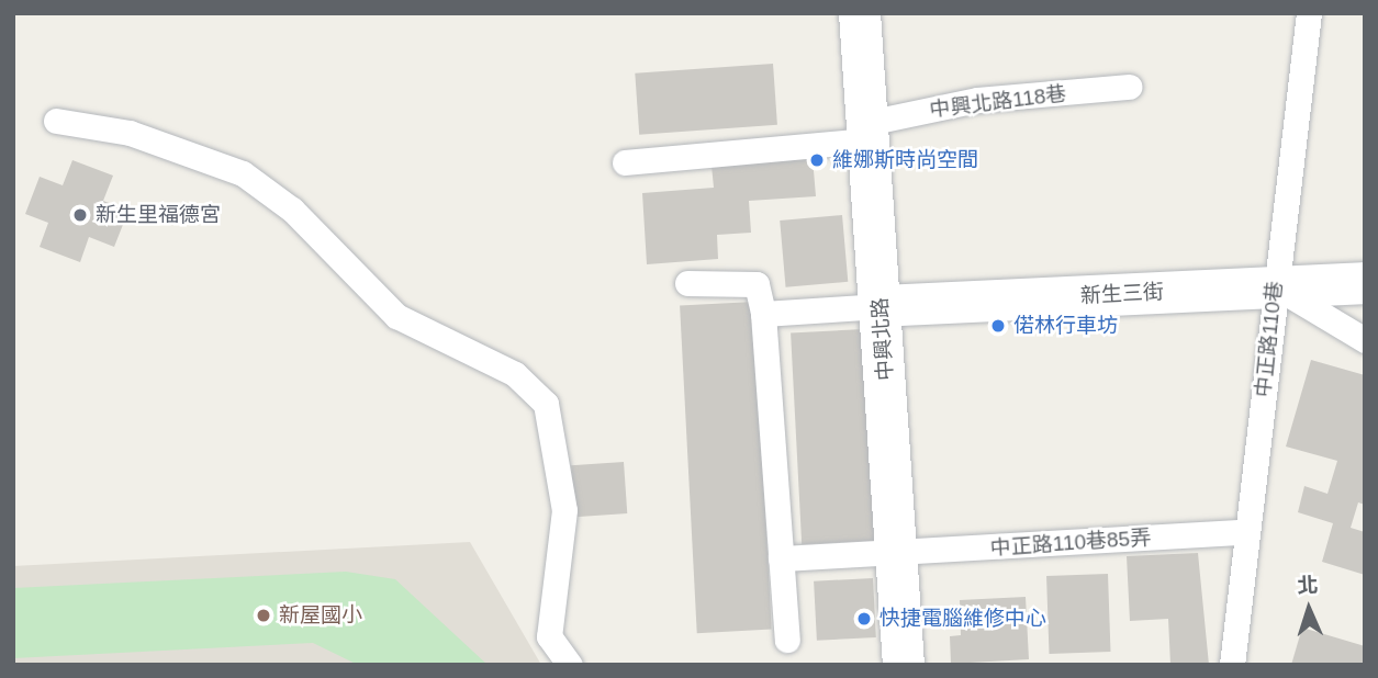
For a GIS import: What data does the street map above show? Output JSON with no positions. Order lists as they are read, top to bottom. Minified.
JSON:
{"streets":{"street":["新生三街","中興北路"],"lane":["中興北路118巷","中正路110巷","中正路110巷85弄"]},"crossings":[["中興北路118巷","中興北路"],["新生三街","中興北路"],["新生三街","中正路110巷"],["中興北路","中正路110巷85弄"],["中正路110巷","中正路110巷85弄"]],"places":["維娜斯時尚空間","新生里福德宮","偌林行車坊","新屋國小","快捷電腦維修中心"],"north":"top"}
